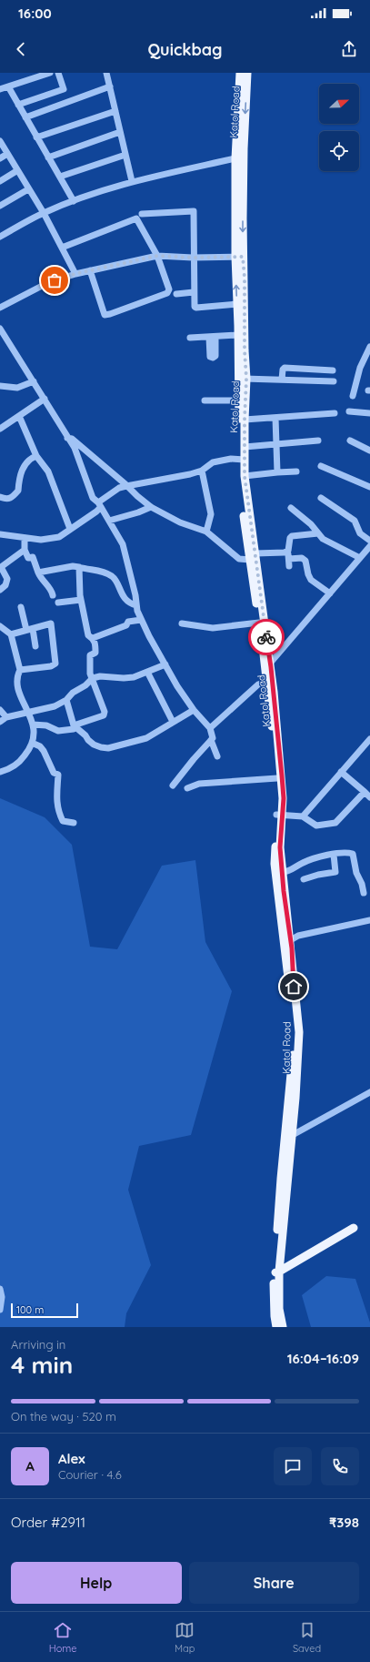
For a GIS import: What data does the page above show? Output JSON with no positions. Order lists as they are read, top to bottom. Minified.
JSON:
{"streets":{"main road":["Katol Road"]},"scale_bar":"100 m","north":"right","page":{"status":"16:00","header":"Quickbag","scale":"100 m","heading":["4 min","Arriving in","16:04–16:09"],"panel":["Alex","Courier · 4.6","Order #2911","₹398"],"bar":"On the way · 520 m","round":"A","buttons":["Help","Share"],"tabs":["Home","Map","Saved"]}}
